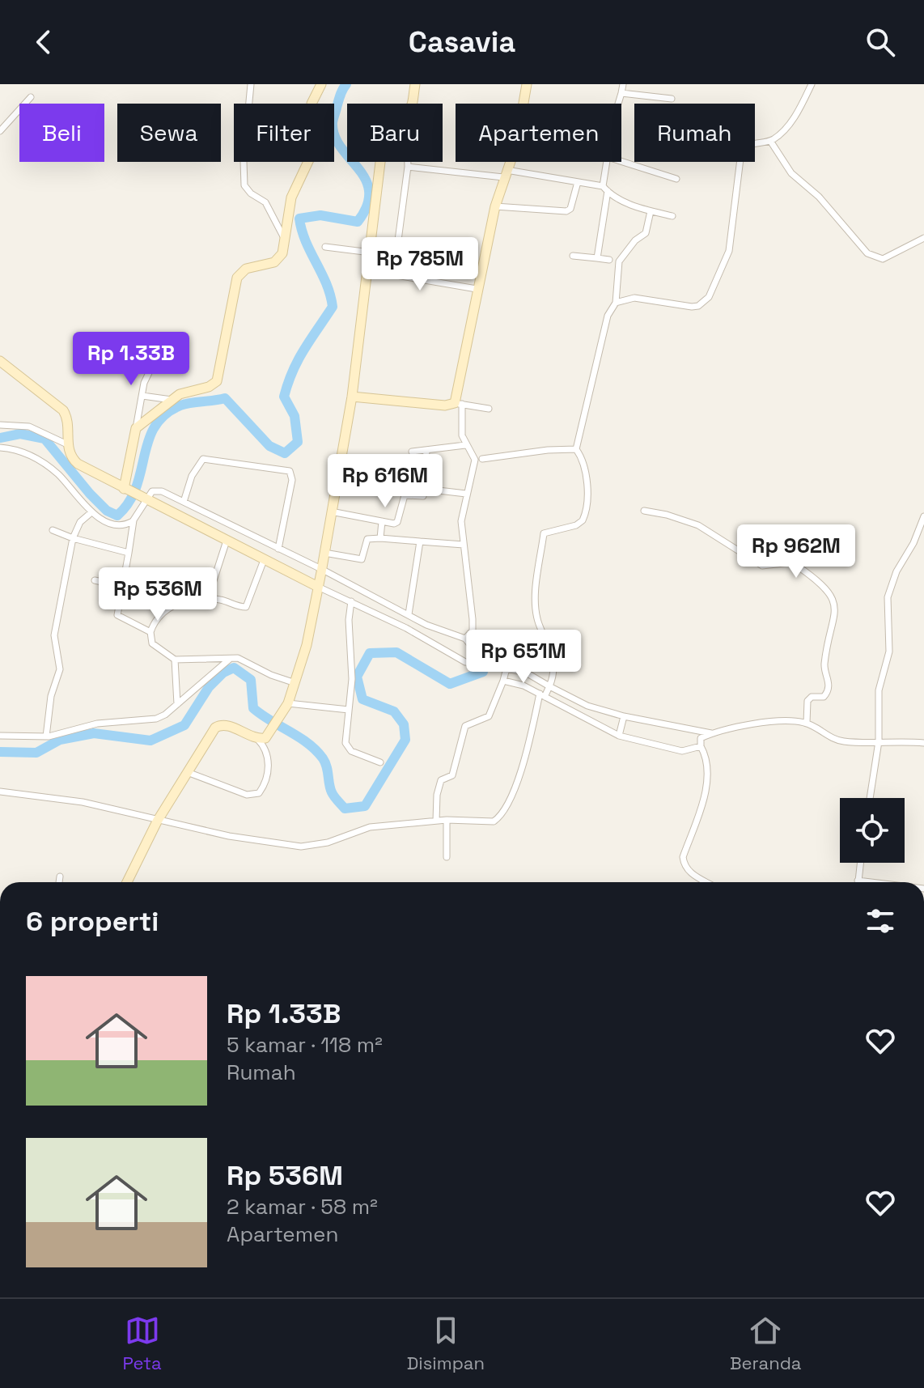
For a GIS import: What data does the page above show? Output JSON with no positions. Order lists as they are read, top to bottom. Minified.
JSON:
{"page":{"header":"Casavia","chip":["Beli","Sewa","Filter","Baru","Apartemen","Rumah"],"price":["Rp 785M","Rp 1.33B","Rp 616M","Rp 962M","Rp 536M","Rp 651M"],"heading":"6 properti","list":[{"name":"Rp 1.33B","note":"5 kamar · 118 m² · Rumah"},{"name":"Rp 536M","note":"2 kamar · 58 m² · Apartemen"}],"tabs":["Peta","Disimpan","Beranda"]}}
